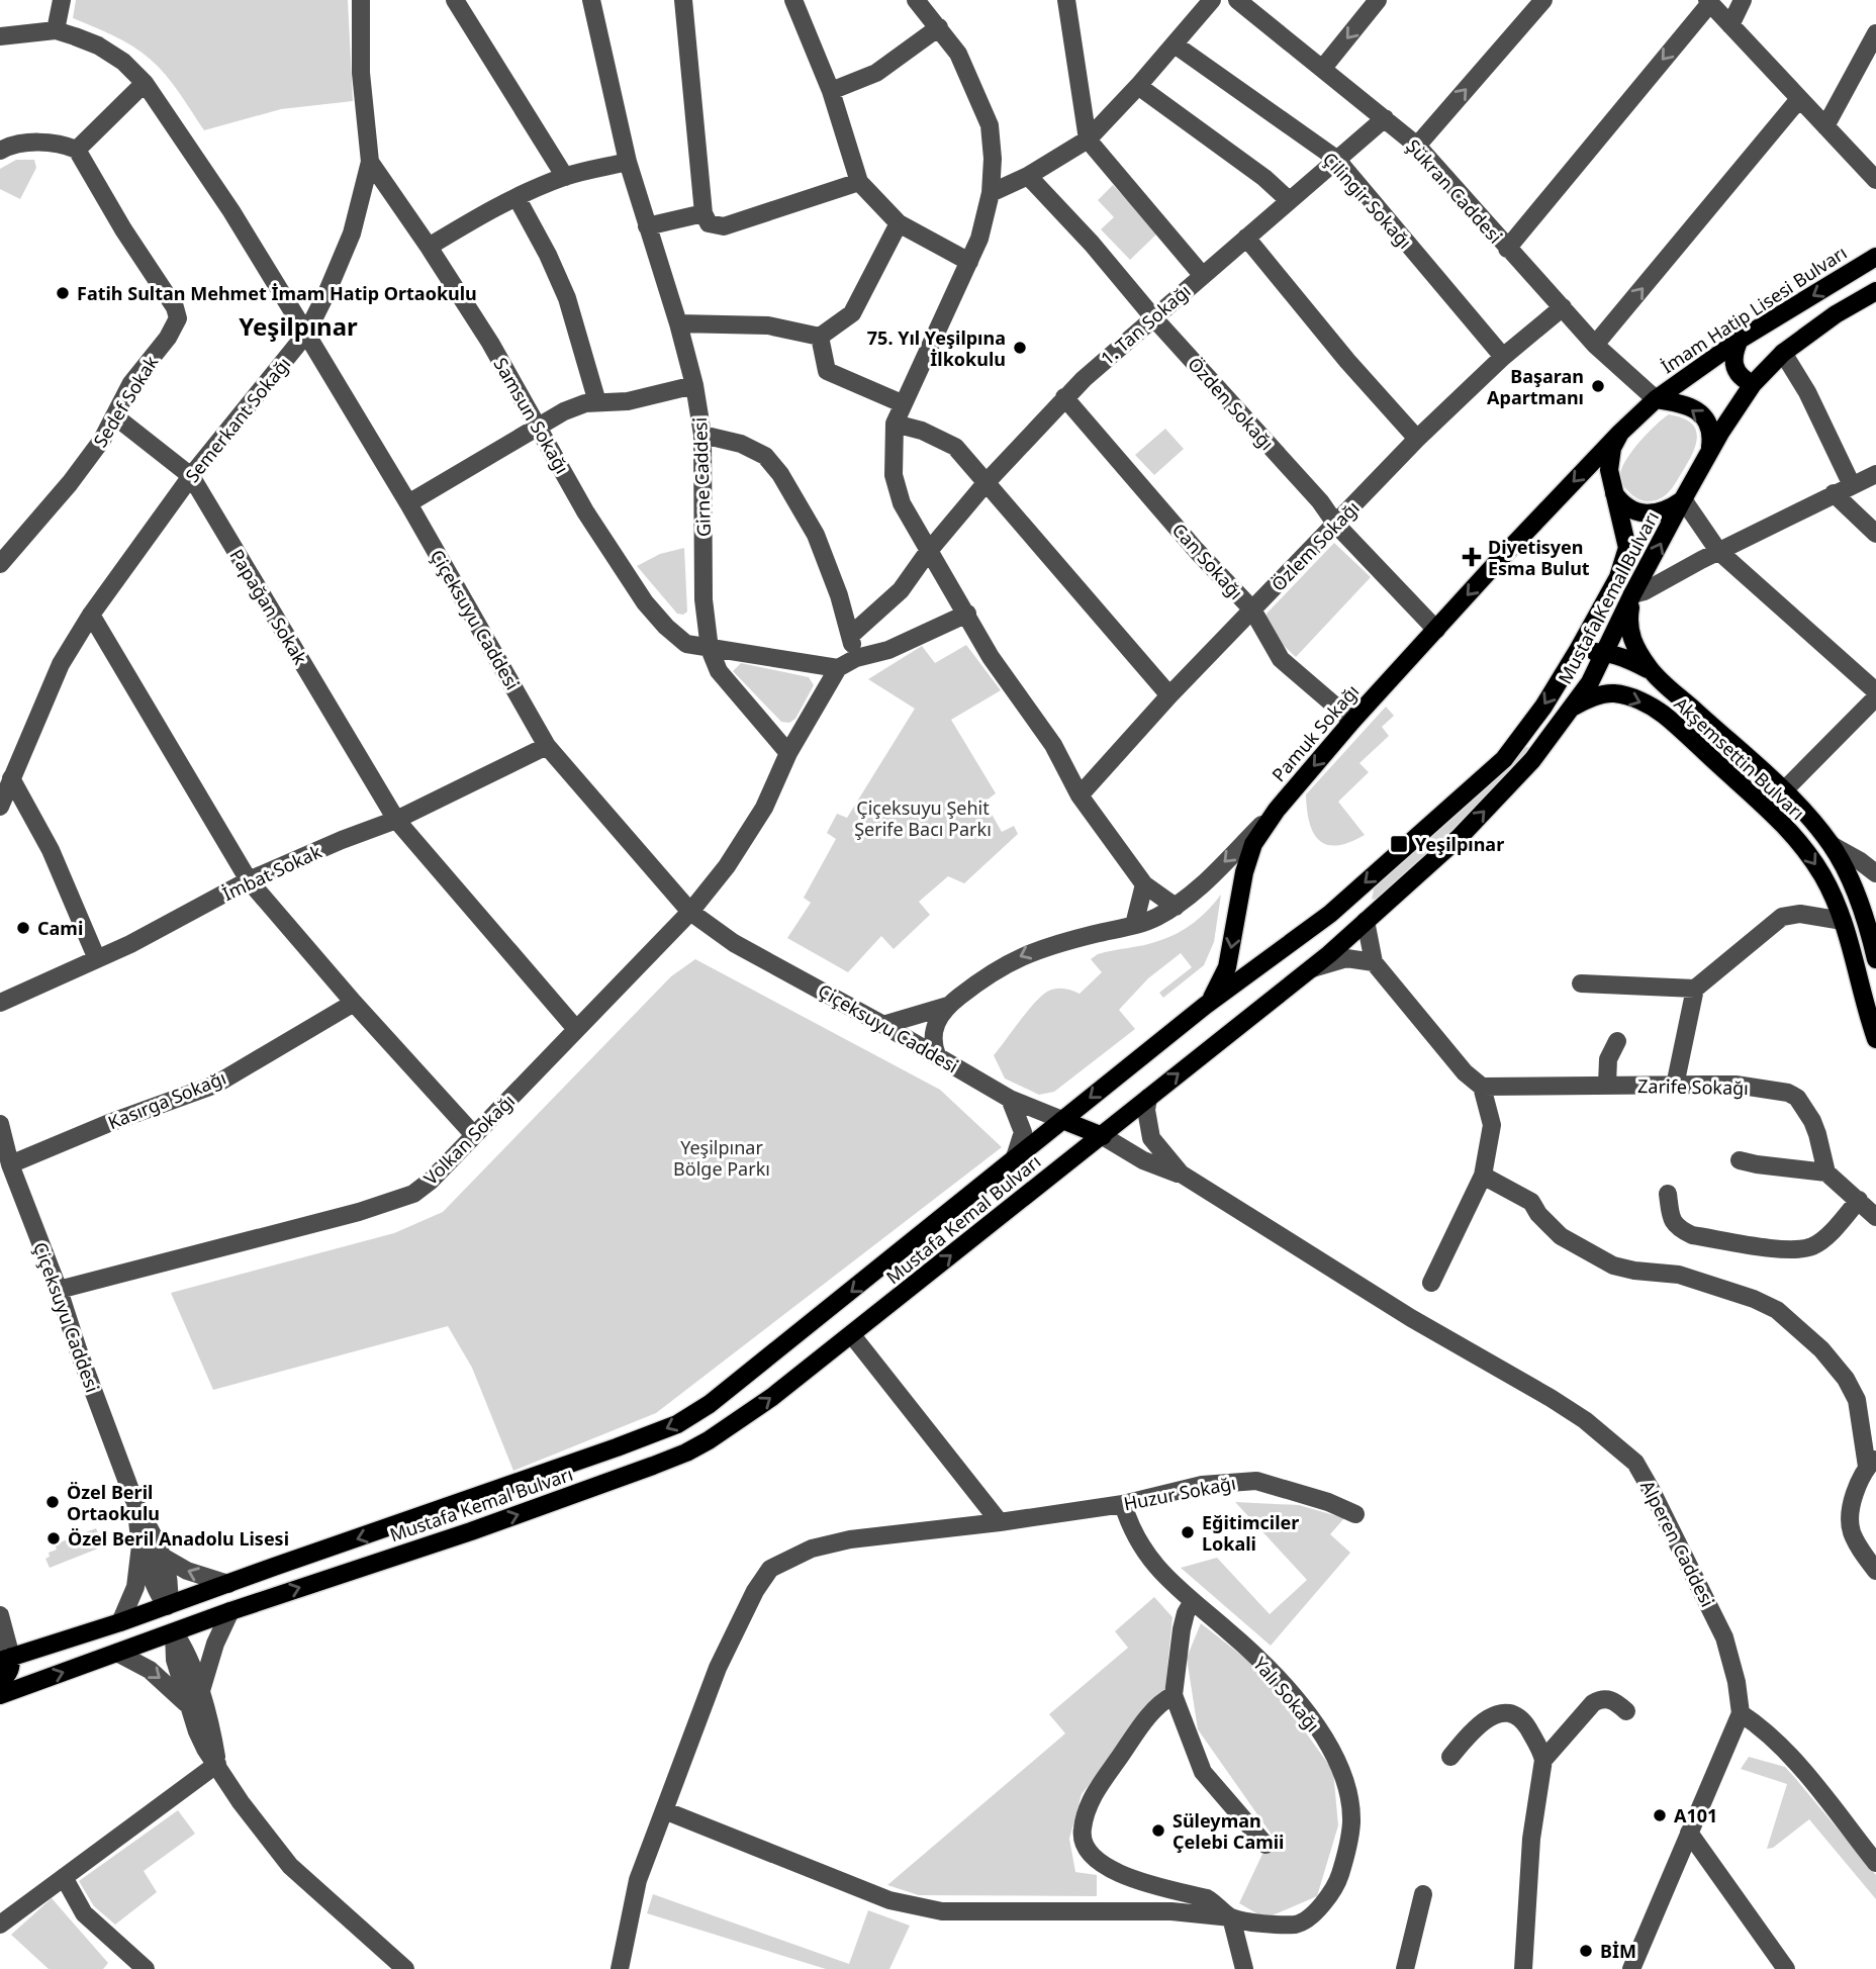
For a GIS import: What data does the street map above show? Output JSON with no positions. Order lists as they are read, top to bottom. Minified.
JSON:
{"streets":{"main road":["İmam Hatip Lisesi Bulvarı","Mustafa Kemal Bulvarı","Pamuk Sokağı","Akşemsettin Bulvarı"],"street":["Şükran Caddesi","Çilingir Sokağı","1. Tan Sokağı","Sedef Sokak","Özden Sokağı","Samsun Sokağı","Semerkant Sokağı","Girne Caddesi","Özlem Sokağı","Can Sokağı","Papağan Sokak","Çiçeksuyu Caddesi","İmbat Sokak","Zarife Sokağı","Kasırga Sokağı","Volkan Sokağı","Huzur Sokağı","Alperen Caddesi","Yalı Sokağı"]},"crossings":[["Şükran Caddesi","İmam Hatip Lisesi Bulvarı"],["Şükran Caddesi","1. Tan Sokağı"],["Şükran Caddesi","Özlem Sokağı"],["Şükran Caddesi","Mustafa Kemal Bulvarı"],["Şükran Caddesi","Pamuk Sokağı"],["Çilingir Sokağı","1. Tan Sokağı"],["Çilingir Sokağı","Özlem Sokağı"],["İmam Hatip Lisesi Bulvarı","Mustafa Kemal Bulvarı"],["İmam Hatip Lisesi Bulvarı","Pamuk Sokağı"],["1. Tan Sokağı","Özden Sokağı"],["1. Tan Sokağı","Can Sokağı"],["Sedef Sokak","Papağan Sokak"],["Özden Sokağı","Özlem Sokağı"],["Özden Sokağı","Pamuk Sokağı"],["Samsun Sokağı","Semerkant Sokağı"],["Samsun Sokağı","Girne Caddesi"],["Semerkant Sokağı","Papağan Sokak"],["Semerkant Sokağı","Çiçeksuyu Caddesi"],["Özlem Sokağı","Can Sokağı"],["Can Sokağı","Pamuk Sokağı"],["Mustafa Kemal Bulvarı","Çiçeksuyu Caddesi"],["Mustafa Kemal Bulvarı","Pamuk Sokağı"],["Mustafa Kemal Bulvarı","Akşemsettin Bulvarı"],["Papağan Sokak","İmbat Sokak"],["Papağan Sokak","Volkan Sokağı"],["Çiçeksuyu Caddesi","Pamuk Sokağı"],["Çiçeksuyu Caddesi","İmbat Sokak"],["Çiçeksuyu Caddesi","Kasırga Sokağı"],["Çiçeksuyu Caddesi","Volkan Sokağı"],["Huzur Sokağı","Yalı Sokağı"]],"one_way":["Pamuk Sokağı"],"districts":["Yeşilpınar"],"parks":["Çiçeksuyu Şehit Şerife Bacı Parkı","Yeşilpınar Bölge Parkı"],"places":{"other":["Fatih Sultan Mehmet İmam Hatip Ortaokulu","75. Yıl Yeşilpına İlkokulu","Başaran Apartmanı","Cami","Özel Beril Ortaokulu","Eğitimciler Lokali","Özel Beril Anadolu Lisesi","A101","Süleyman Çelebi Camii","BİM"],"health":["Diyetisyen Esma Bulut"],"transit":["Yeşilpınar"]}}
